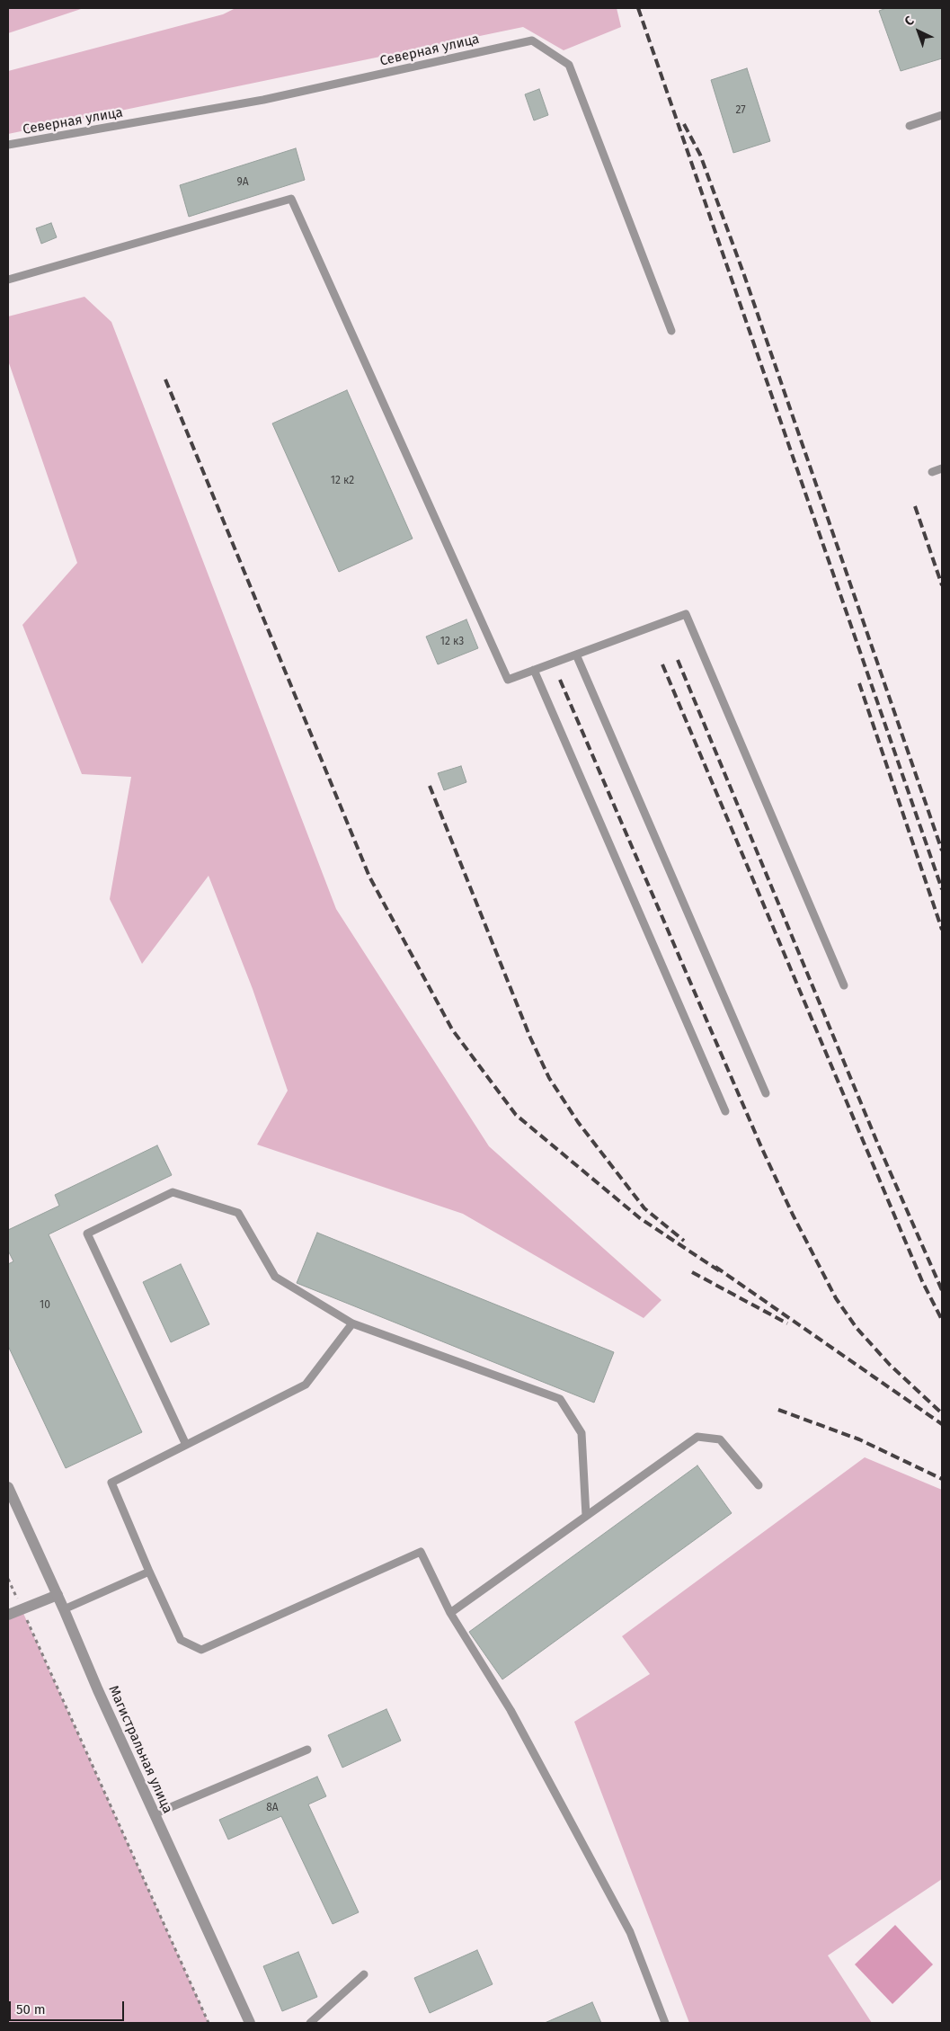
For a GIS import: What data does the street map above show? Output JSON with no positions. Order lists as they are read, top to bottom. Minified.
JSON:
{"streets":{"street":["Магистральная улица"],"lane":["Северная улица"]},"house_numbers":["27","9А","12 к2","12 к3","10","8А"],"scale_bar":"50 m","north":"top left"}
